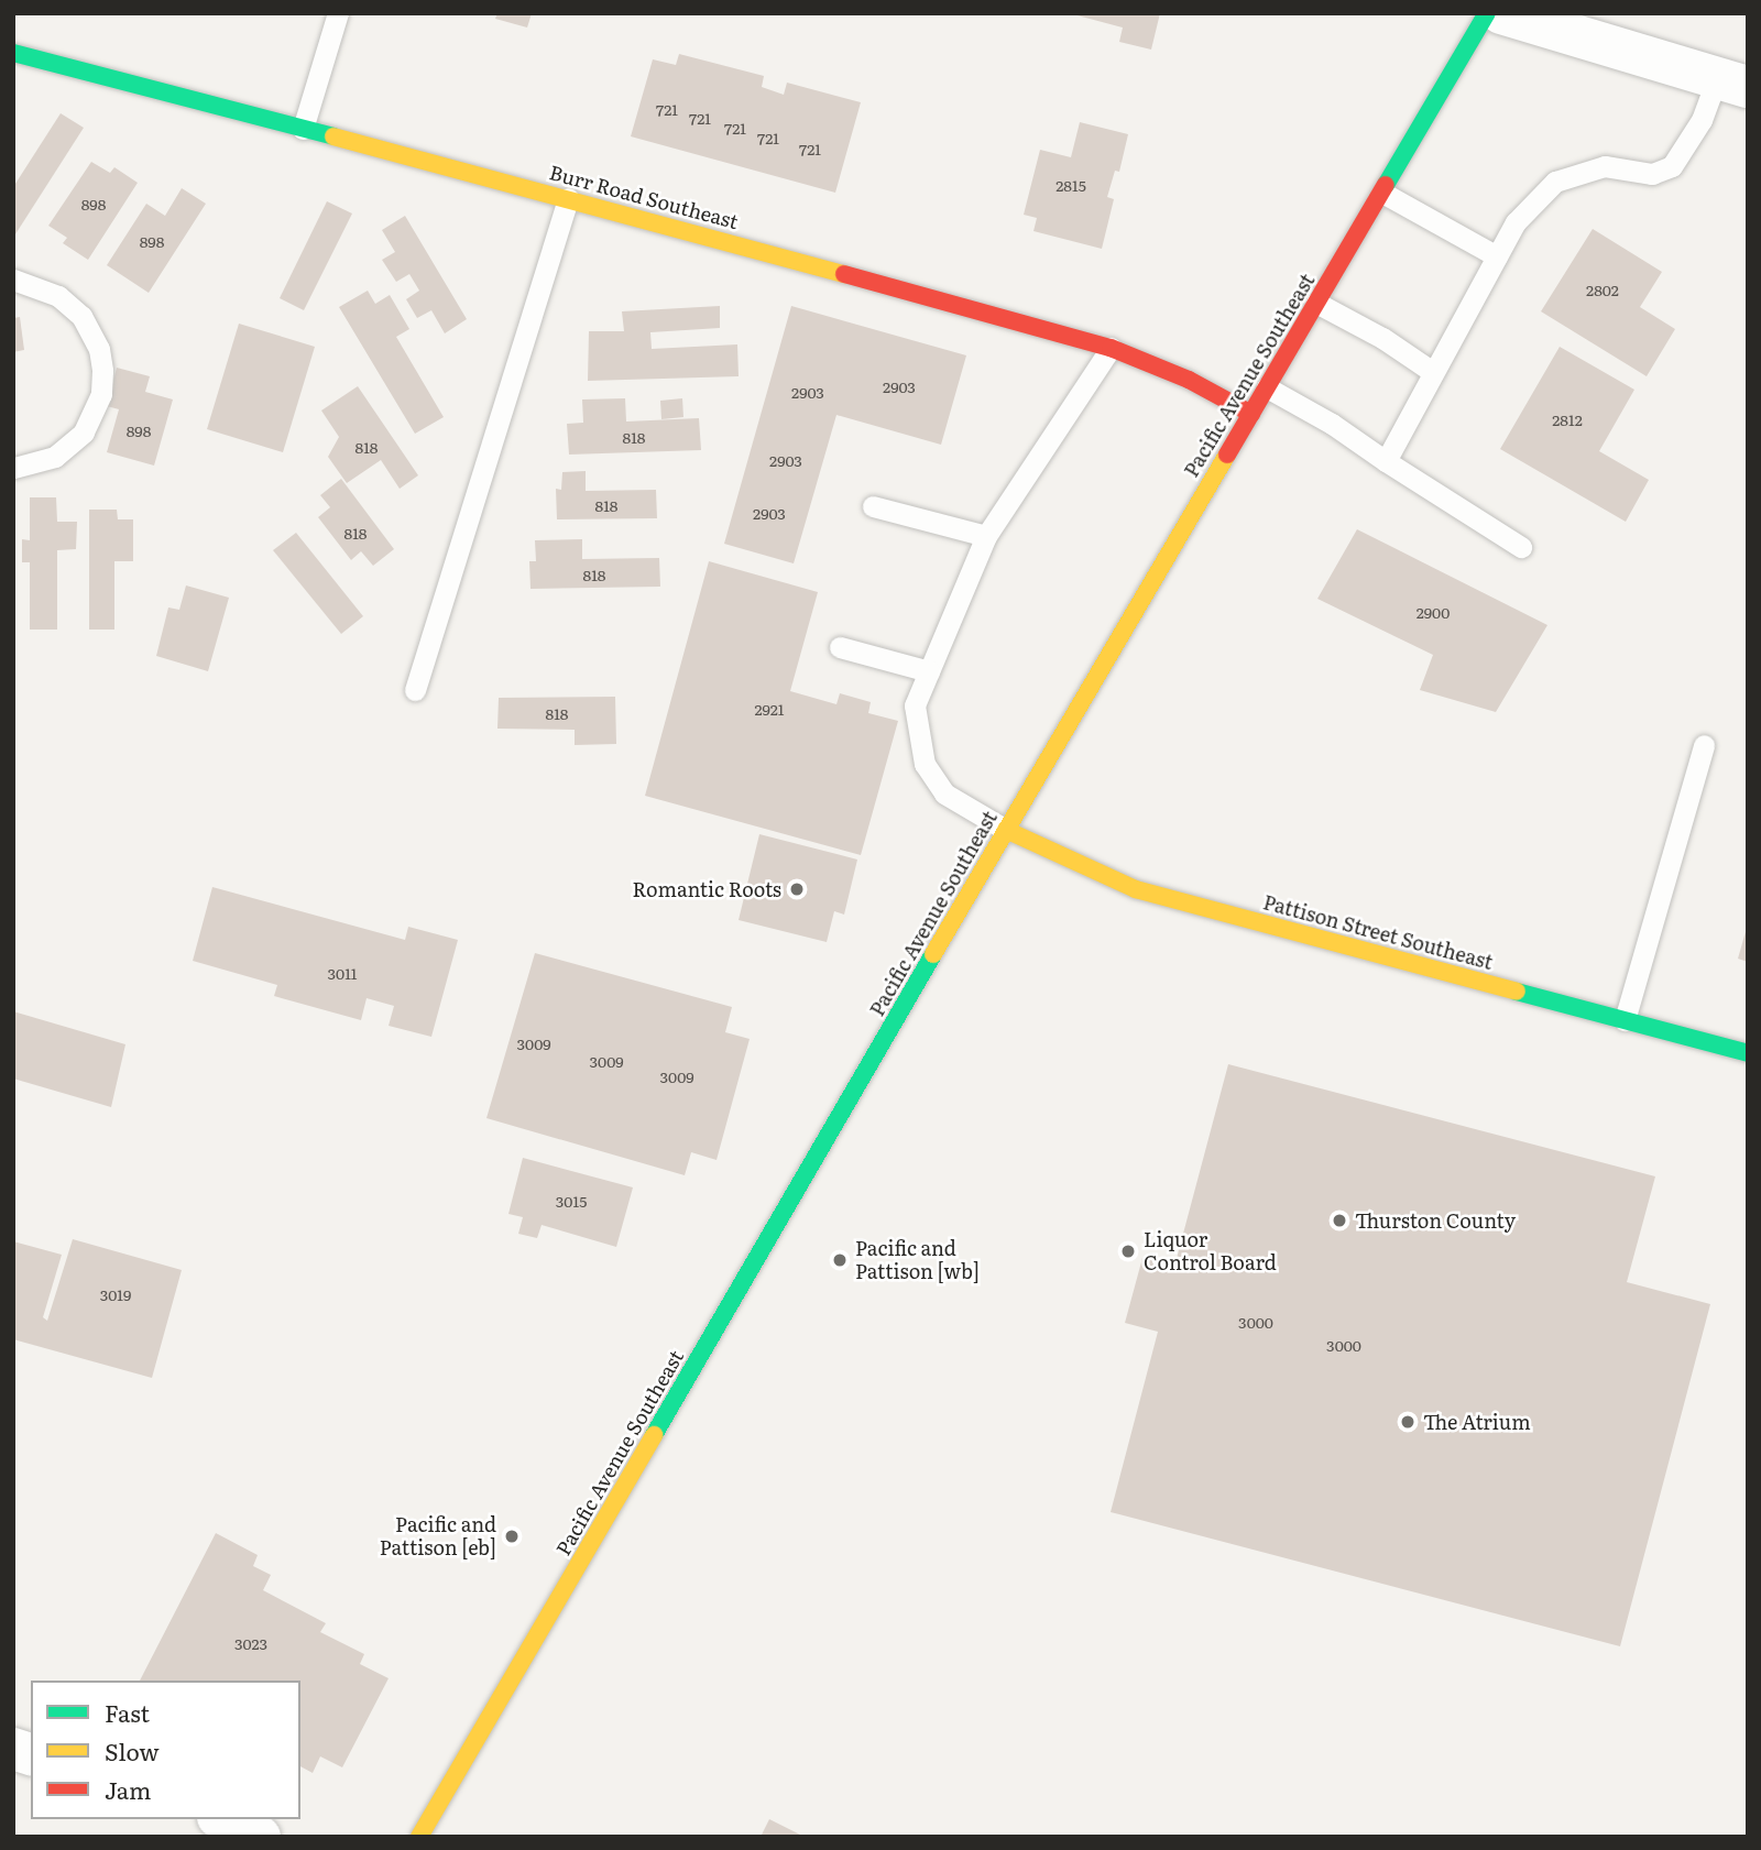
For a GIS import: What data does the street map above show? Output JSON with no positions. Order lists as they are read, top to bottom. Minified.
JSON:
{"streets":{"main road":["Burr Road Southeast","Pacific Avenue Southeast","Pattison Street Southeast"]},"crossings":[["Burr Road Southeast","Pacific Avenue Southeast"],["Pacific Avenue Southeast","Pattison Street Southeast"]],"places":["Romantic Roots","Thurston County","Liquor Control Board","Pacific and Pattison [wb]","The Atrium","Pacific and Pattison [eb]"],"house_numbers":["721","721","721","721","721","2815","898","898","2802","2903","2903","2812","898","818","818","2903","818","2903","818","818","2900","2921","818","3011","3009","3009","3009","3015","3019","3000","3000","3023"],"legend":["Fast","Slow","Jam"]}
